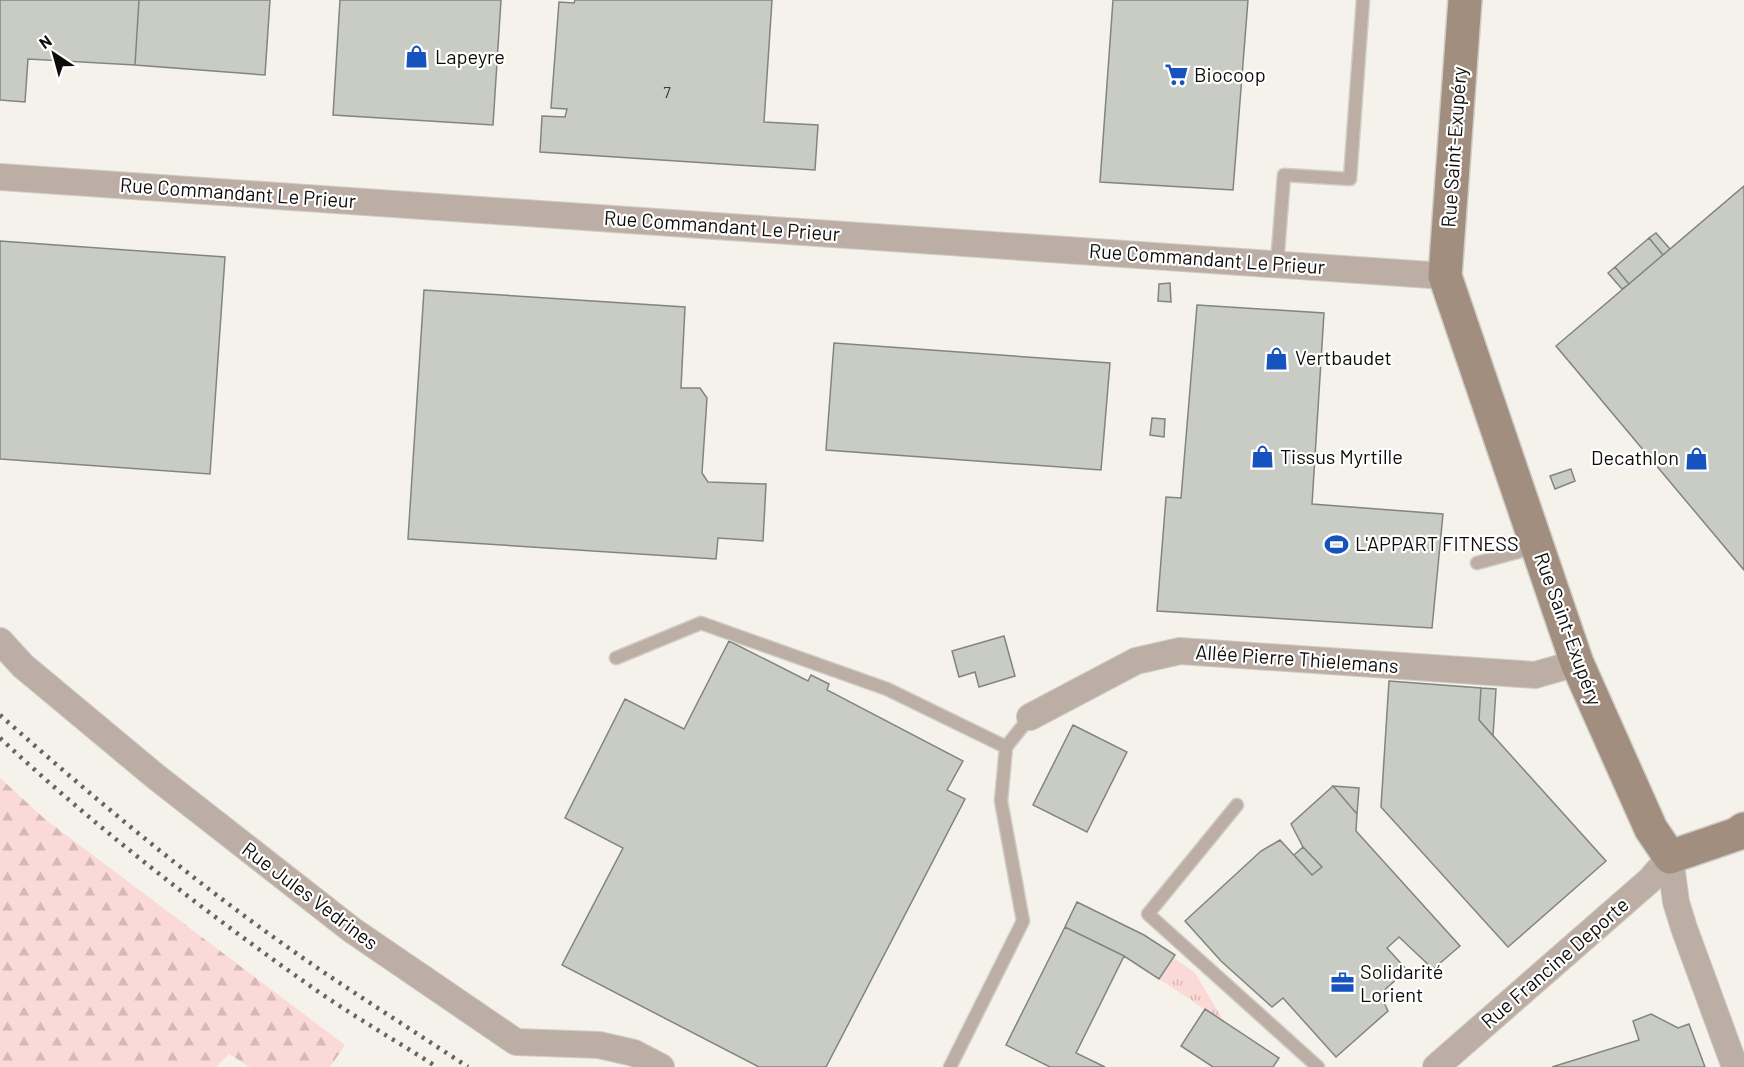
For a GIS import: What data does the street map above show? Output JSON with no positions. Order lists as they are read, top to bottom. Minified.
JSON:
{"streets":{"street":["Rue Saint-Exupéry","Rue Commandant Le Prieur","Allée Pierre Thielemans","Rue Jules Vedrines","Rue Francine Deporte"]},"crossings":[["Rue Saint-Exupéry","Rue Commandant Le Prieur"],["Rue Saint-Exupéry","Allée Pierre Thielemans"],["Rue Saint-Exupéry","Rue Francine Deporte"]],"places":{"shop":["Lapeyre","Vertbaudet","Tissus Myrtille","Decathlon"],"supermarket":["Biocoop"],"sports":["L'APPART FITNESS"],"office":["Solidarité Lorient"]},"house_numbers":["7"],"north":"top left"}
